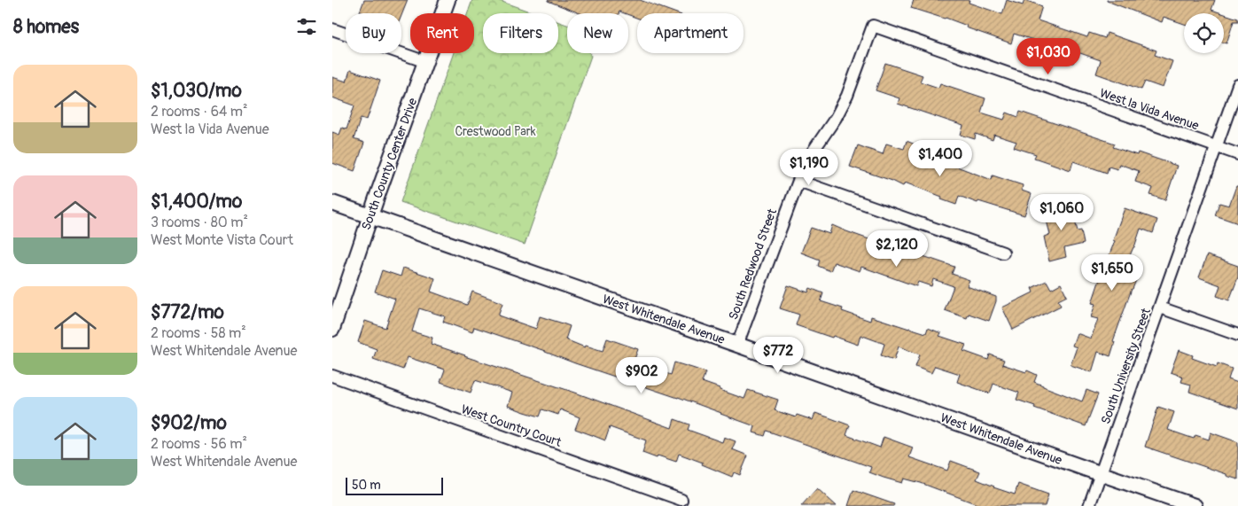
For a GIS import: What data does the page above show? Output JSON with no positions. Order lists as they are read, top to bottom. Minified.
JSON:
{"streets":{"street":["West la Vida Avenue","South County Center Drive","South Redwood Street","West Whitendale Avenue","South University Street","West Country Court"]},"crossings":[["West la Vida Avenue","South Redwood Street"],["West la Vida Avenue","South University Street"],["South County Center Drive","West Whitendale Avenue"],["South Redwood Street","West Whitendale Avenue"],["West Whitendale Avenue","South University Street"]],"parks":["Crestwood Park"],"scale_bar":"50 m","page":{"heading":"8 homes","chip":["Buy","Rent","Filters","New","Apartment"],"price":["$1,030","$1,400","$1,190","$1,060","$2,120","$1,650","$772","$902"],"list":[{"name":"$1,030/mo","note":"2 rooms · 64 m² · West la Vida Avenue"},{"name":"$1,400/mo","note":"3 rooms · 80 m² · West Monte Vista Court"},{"name":"$772/mo","note":"2 rooms · 58 m² · West Whitendale Avenue"},{"name":"$902/mo","note":"2 rooms · 56 m² · West Whitendale Avenue"}],"scale":"50 m"}}
